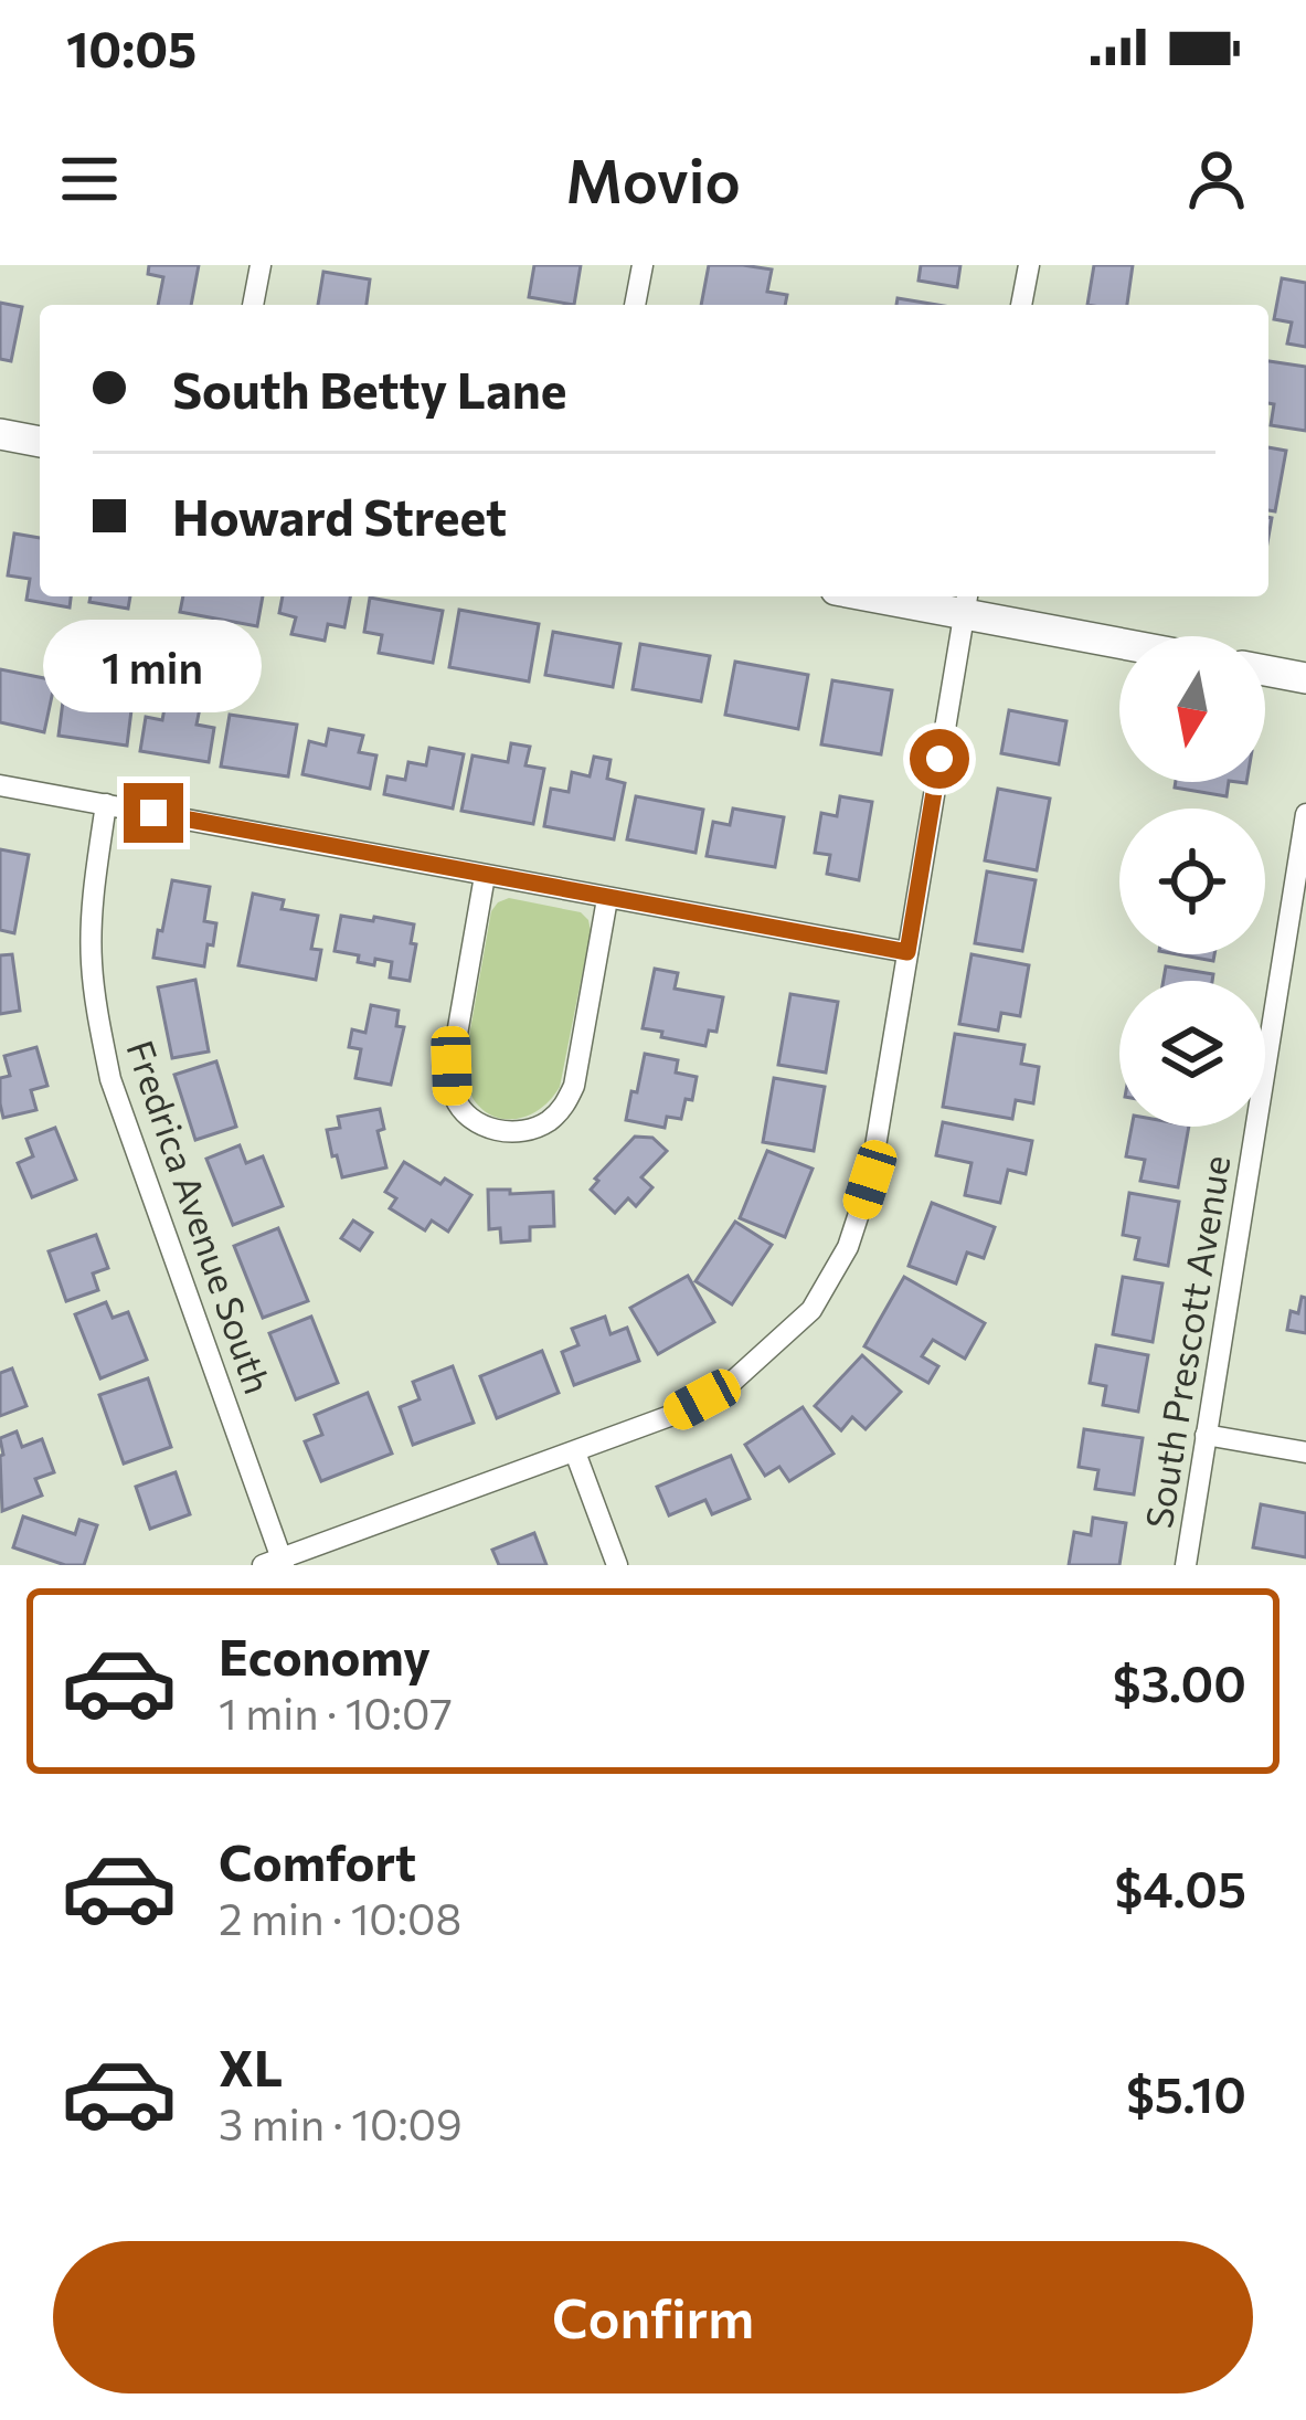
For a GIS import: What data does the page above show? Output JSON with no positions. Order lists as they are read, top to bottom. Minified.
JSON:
{"streets":{"street":["Fredrica Avenue South","South Prescott Avenue"]},"north":"bottom","page":{"status":"10:05","header":"Movio","banner":["South Betty Lane","Howard Street"],"bubble":"1 min","list":[{"name":"Economy","note":"1 min · 10:07","value":"$3.00"},{"name":"Comfort","note":"2 min · 10:08","value":"$4.05"},{"name":"XL","note":"3 min · 10:09","value":"$5.10"}],"buttons":"Confirm"}}
